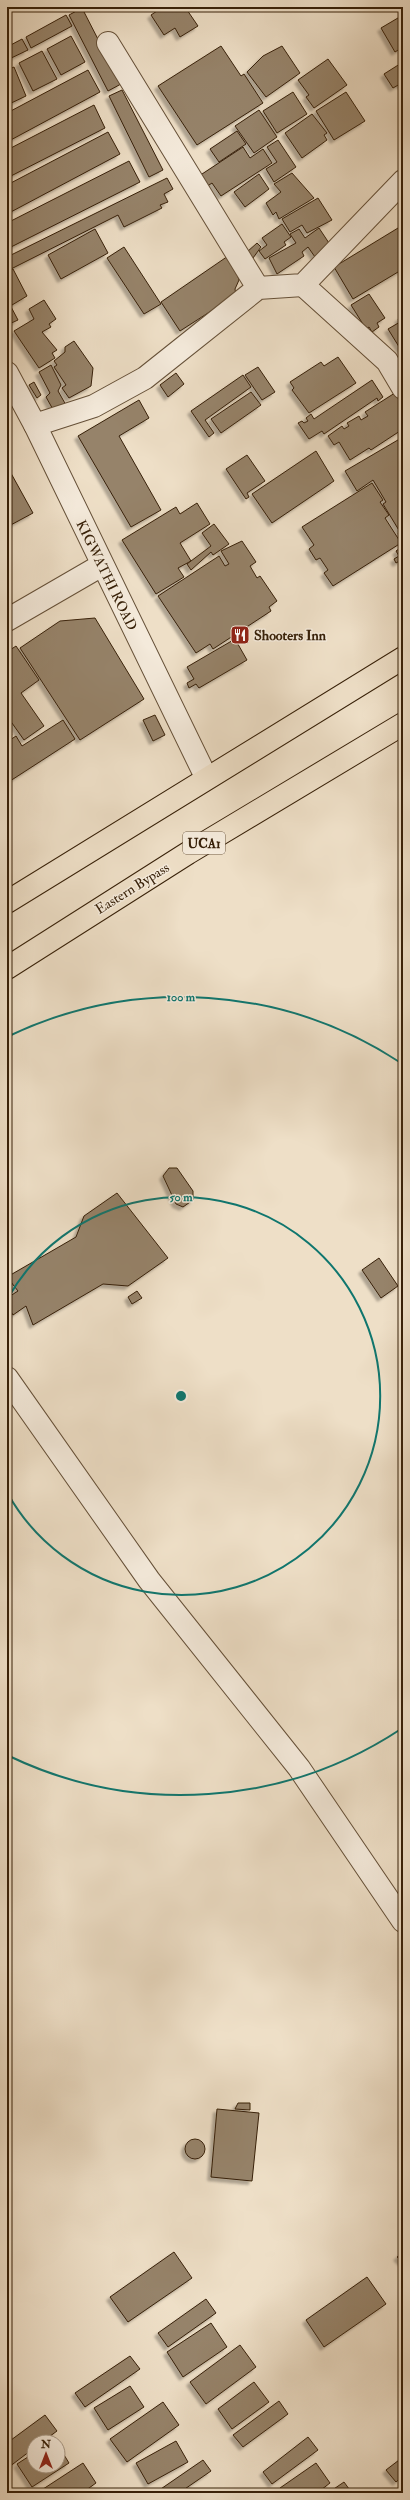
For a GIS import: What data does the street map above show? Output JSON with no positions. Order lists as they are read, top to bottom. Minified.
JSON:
{"streets":{"main road":["UCA1","Eastern Bypass"],"street":["KIGWATHI ROAD"]},"places":{"restaurant":["Shooters Inn"]},"north":"top","rings":["100 m","50 m"]}
